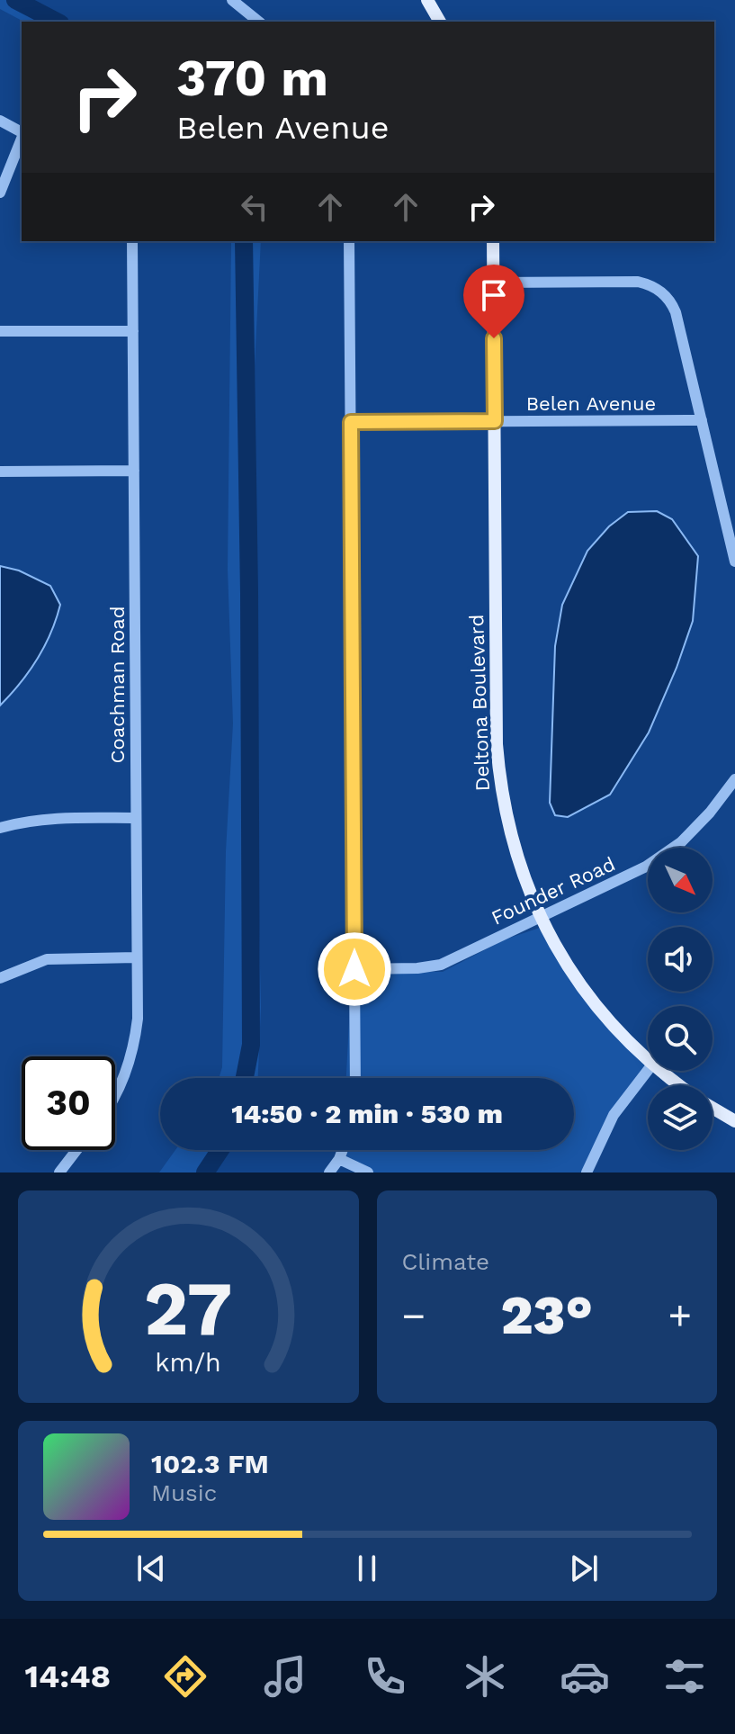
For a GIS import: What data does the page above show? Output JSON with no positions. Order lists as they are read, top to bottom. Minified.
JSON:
{"streets":{"main road":["Deltona Boulevard"],"street":["Belen Avenue","Coachman Road","Founder Road"]},"crossings":[["Belen Avenue","Deltona Boulevard"],["Deltona Boulevard","Founder Road"]],"north":"bottom right","page":{"turn":["370 m","Belen Avenue"],"limit":"30","trip":"14:50 · 2 min · 530 m","tile":"Climate","heat":["−","23°","+"],"song":["102.3 FM","Music"],"tabs":"14:48","gauge":["27","km/h"]}}
